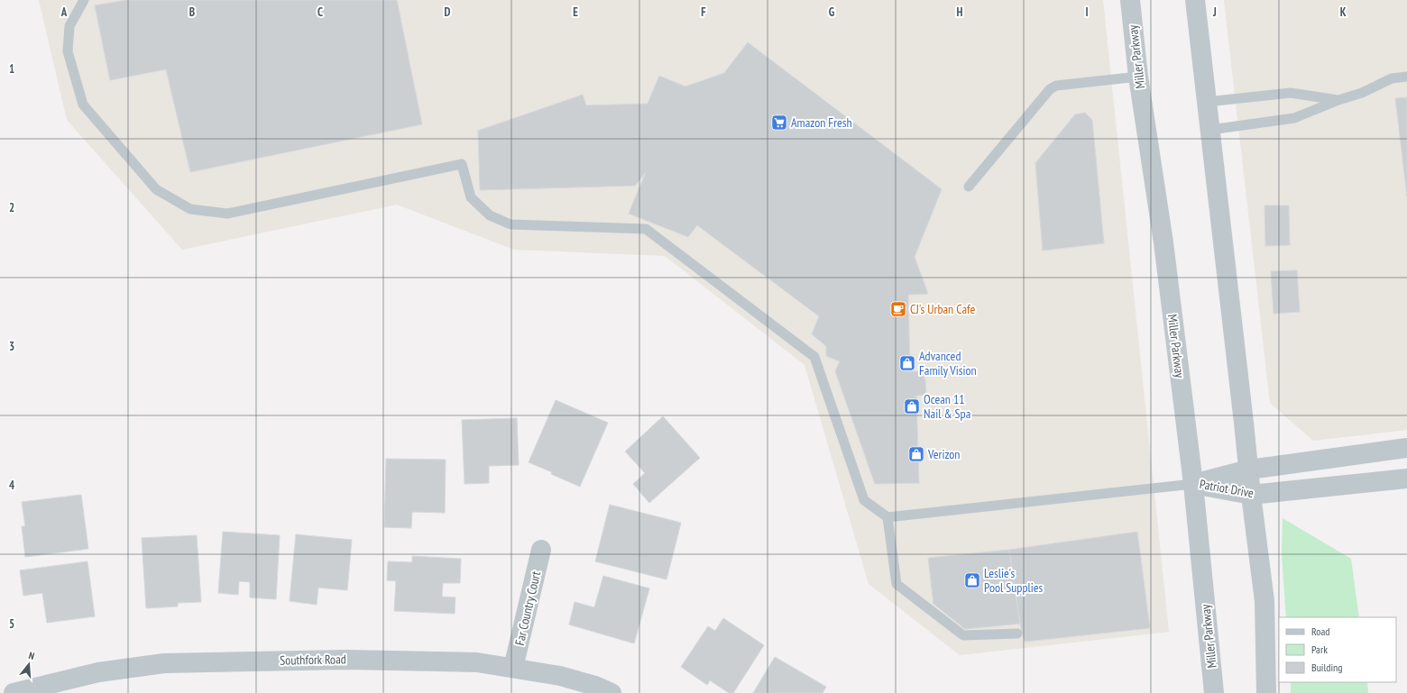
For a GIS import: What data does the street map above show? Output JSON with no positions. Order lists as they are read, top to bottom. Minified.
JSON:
{"streets":{"street":["Miller Parkway","Patriot Drive","Far Country Court","Southfork Road"]},"crossings":[["Miller Parkway","Patriot Drive"],["Far Country Court","Southfork Road"]],"places":{"supermarket":["Amazon Fresh"],"cafe":["CJ's Urban Cafe"],"shop":["Advanced Family Vision","Ocean 11 Nail & Spa","Verizon","Leslie's Pool Supplies"]},"legend":["Road","Park","Building"],"north":"top","grid":{"columns":["A","B","C","D","E","F","G","H","I","J","K"],"rows":["1","2","3","4","5"]}}
